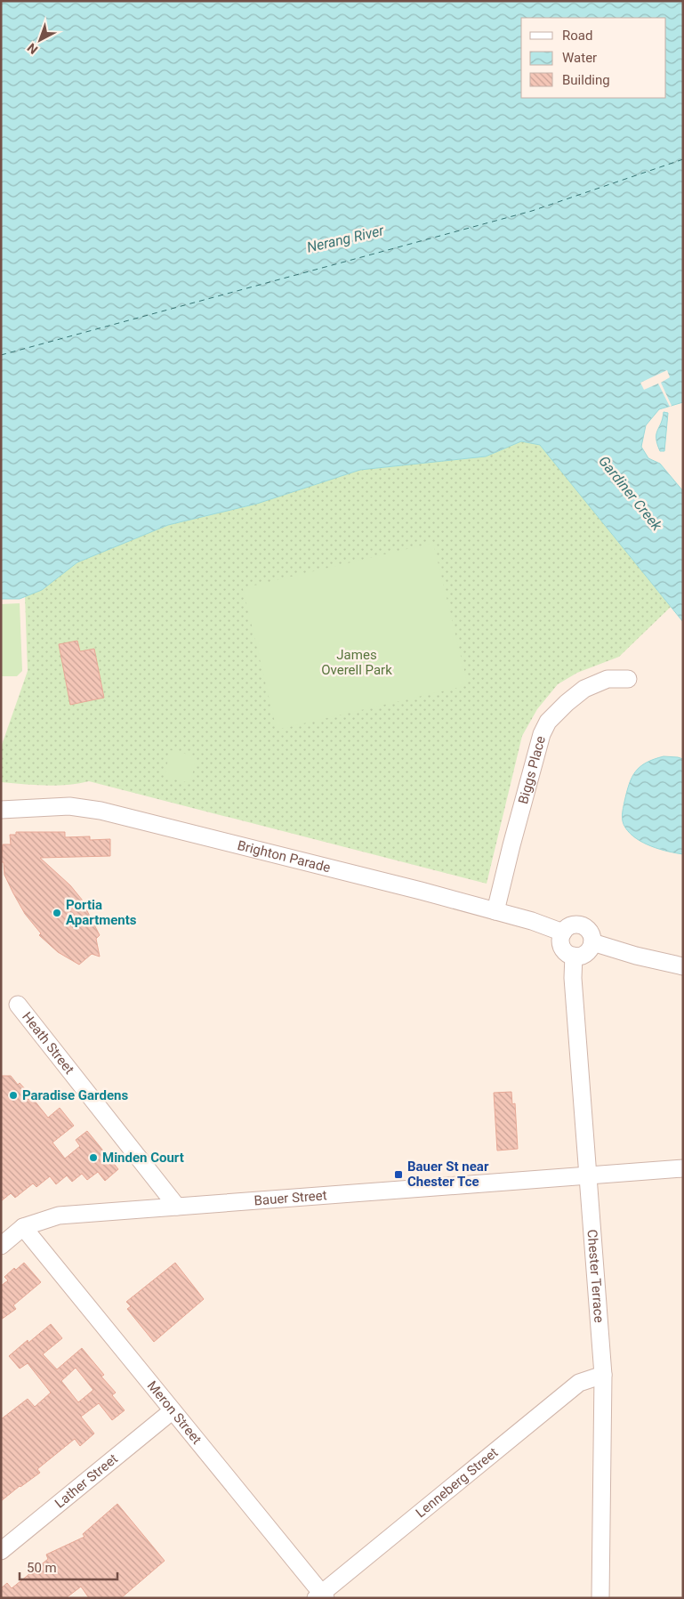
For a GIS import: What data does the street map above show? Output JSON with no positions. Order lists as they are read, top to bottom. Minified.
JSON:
{"streets":{"street":["Biggs Place","Brighton Parade","Heath Street","Bauer Street","Chester Terrace","Meron Street","Lather Street","Lenneberg Street"]},"crossings":[["Biggs Place","Brighton Parade"],["Brighton Parade","Chester Terrace"],["Heath Street","Bauer Street"],["Bauer Street","Chester Terrace"],["Bauer Street","Meron Street"],["Chester Terrace","Lenneberg Street"],["Meron Street","Lather Street"],["Meron Street","Lenneberg Street"]],"water":["Nerang River","Gardiner Creek"],"parks":["James Overell Park"],"places":{"other":["Portia Apartments","Paradise Gardens","Minden Court"],"transit":["Bauer St near Chester Tce"]},"legend":["Road","Water","Building"],"scale_bar":"50 m","north":"bottom left"}
